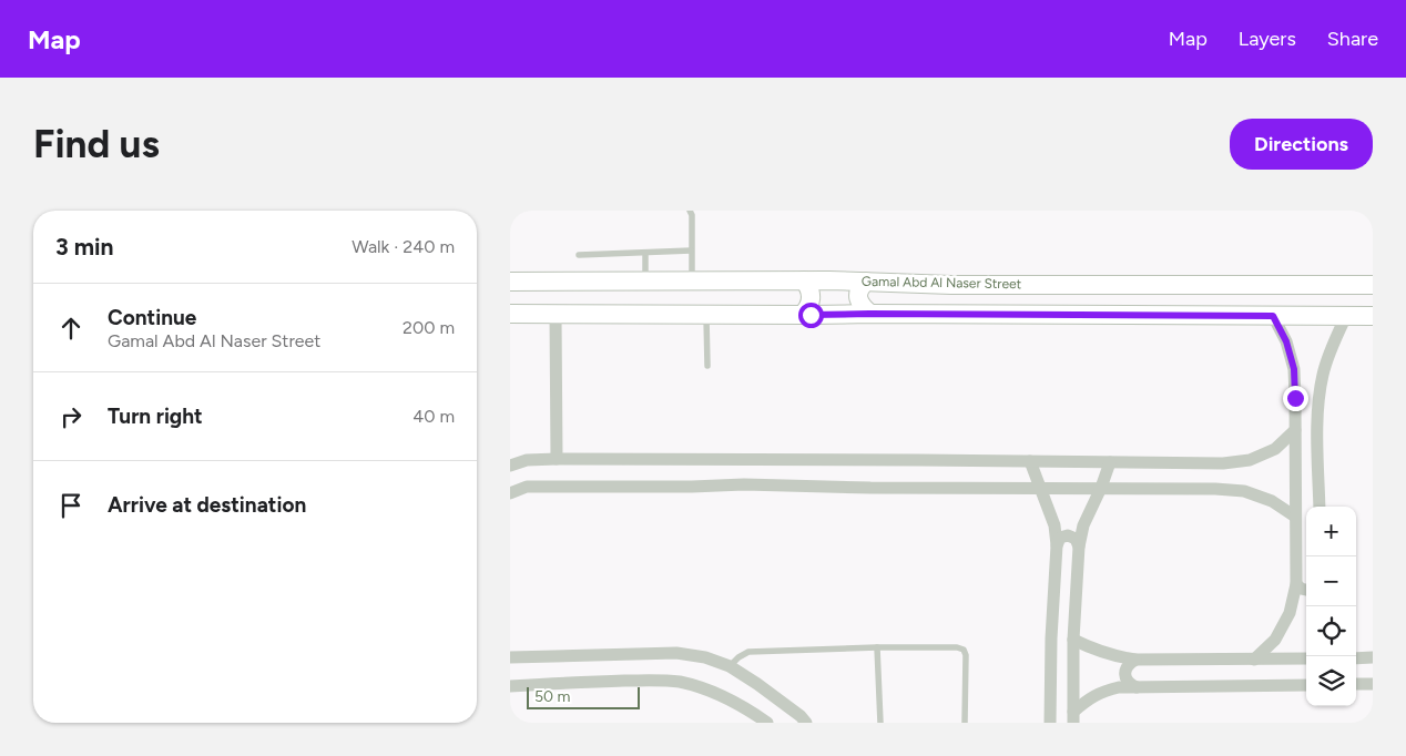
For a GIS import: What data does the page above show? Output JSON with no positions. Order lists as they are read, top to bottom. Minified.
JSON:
{"streets":{"main road":["Gamal Abd Al Naser Street"]},"scale_bar":"50 m","page":{"header":"Map","nav":["Map","Layers","Share"],"buttons":"Directions","title":"Find us","heading":["3 min","Walk · 240 m"],"list":[["Continue","Gamal Abd Al Naser Street","200 m"],["Turn right","40 m"],"Arrive at destination"],"map_buttons":["+","−"],"scale":"50 m"}}
